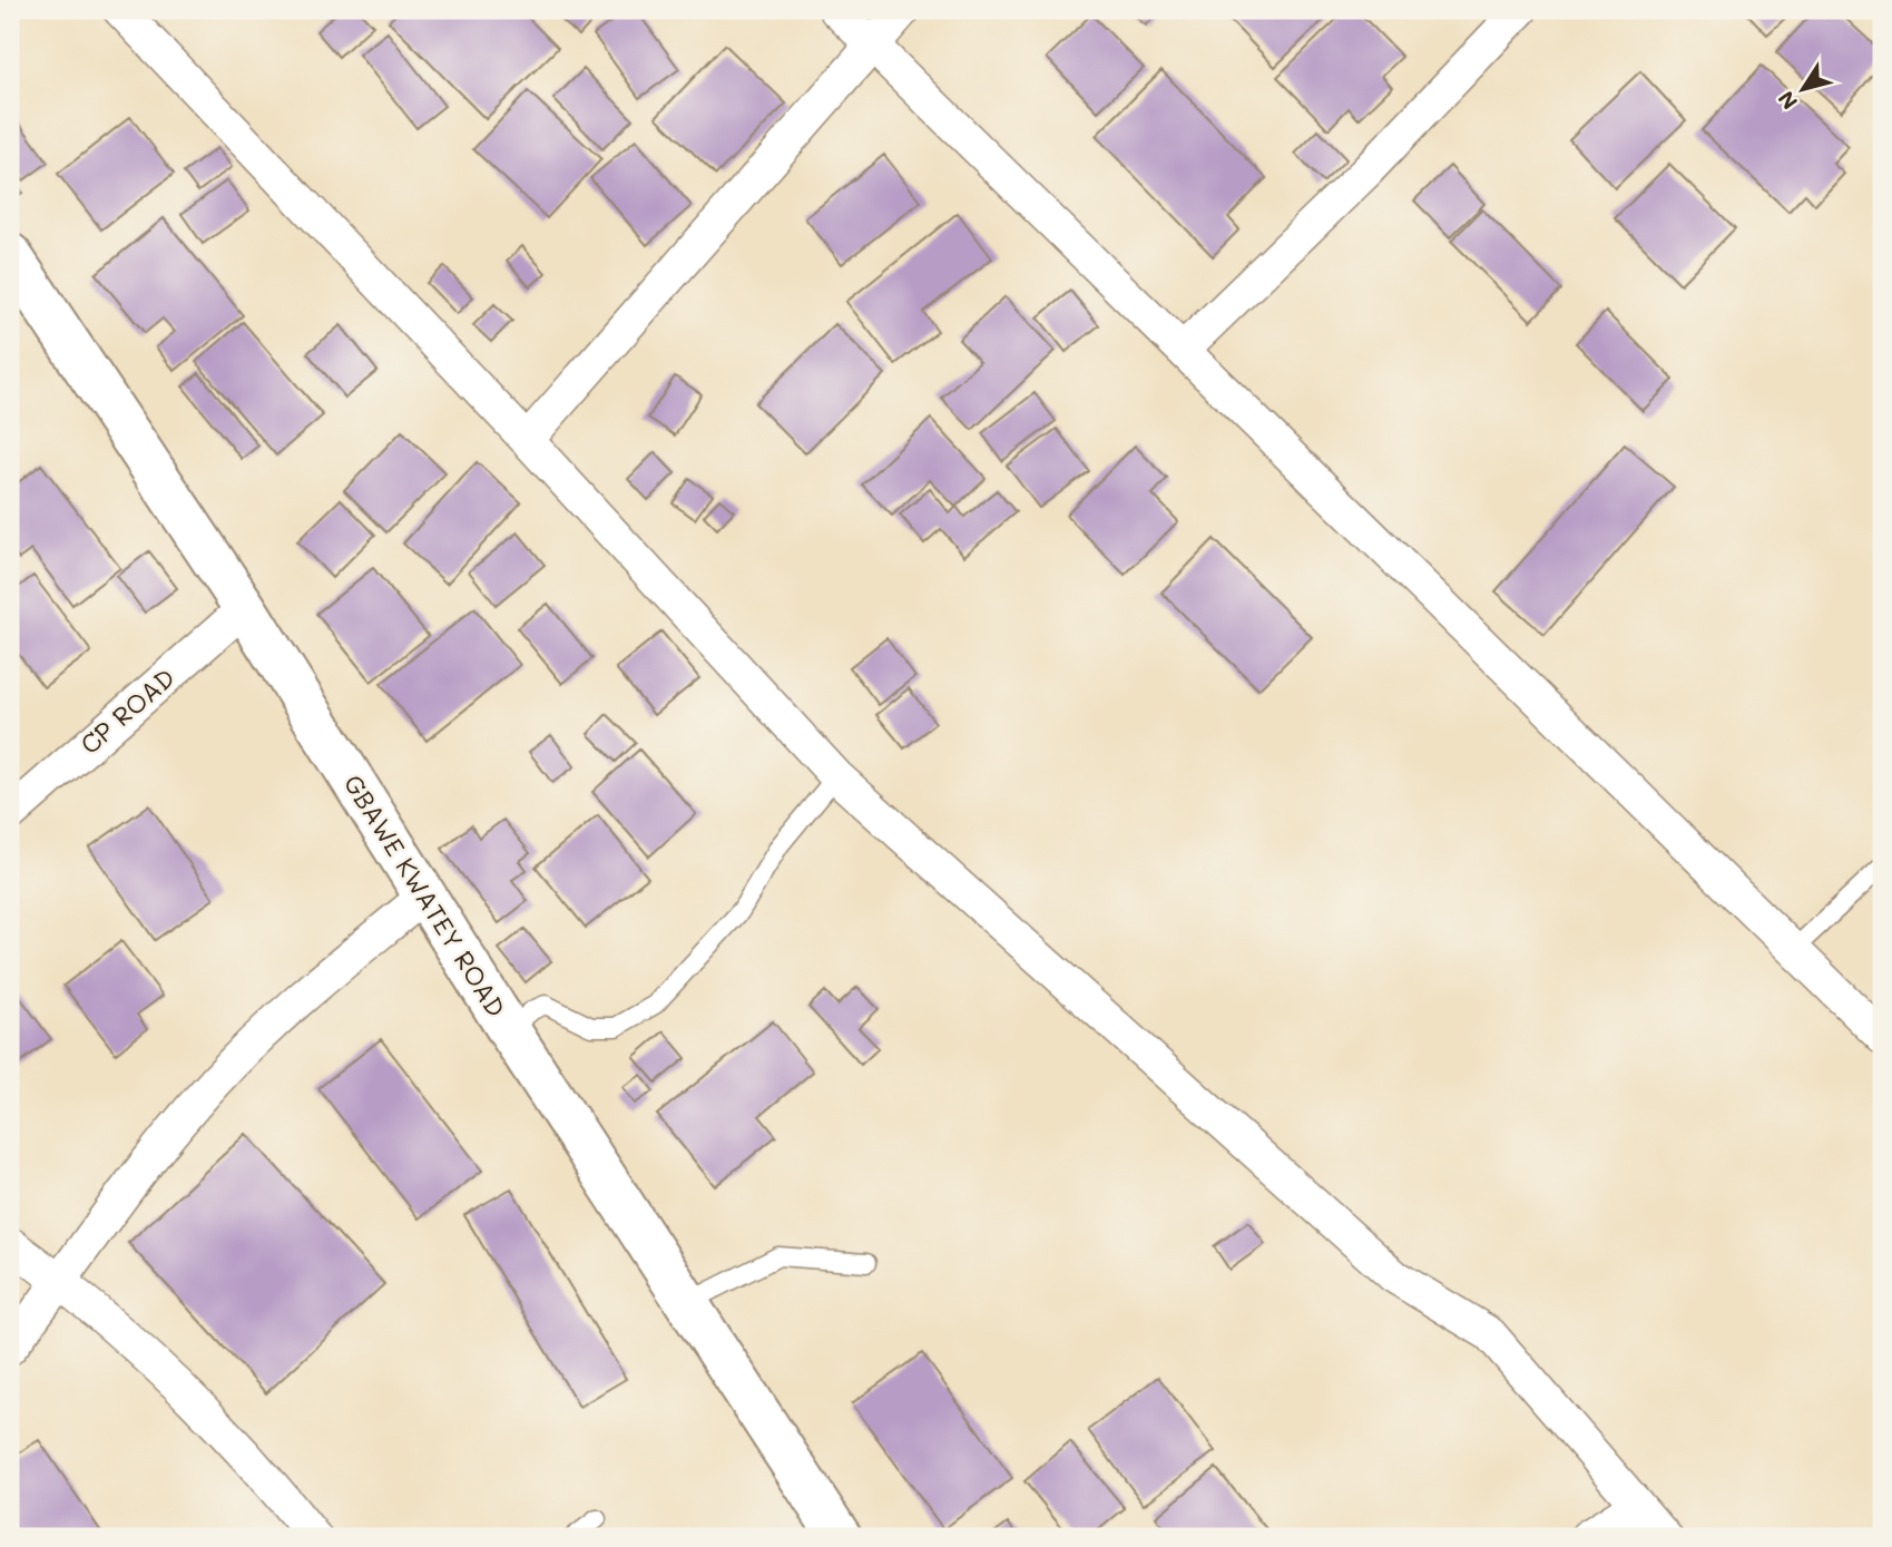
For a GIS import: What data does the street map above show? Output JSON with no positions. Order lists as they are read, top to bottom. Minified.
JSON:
{"streets":{"street":["CP ROAD","GBAWE KWATEY ROAD"]},"crossings":[["CP ROAD","GBAWE KWATEY ROAD"]],"north":"bottom left"}
